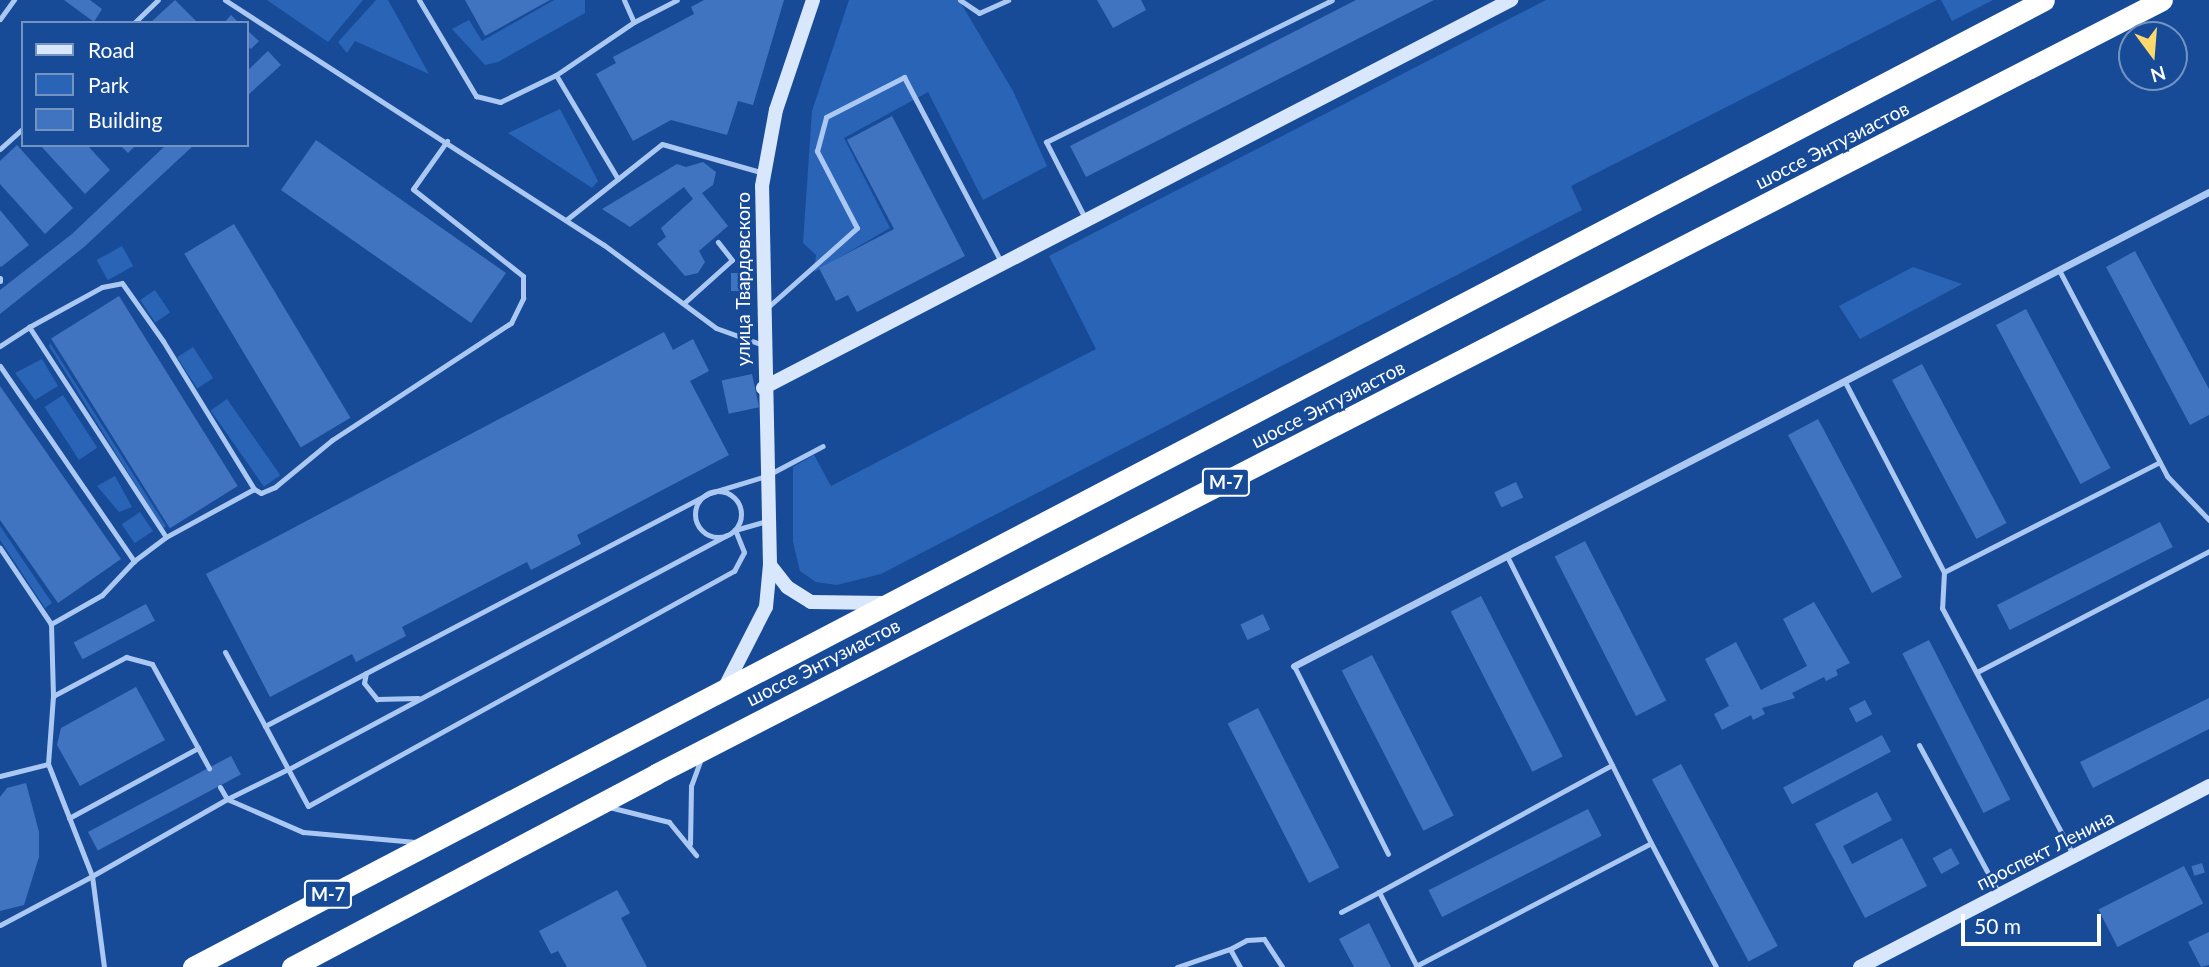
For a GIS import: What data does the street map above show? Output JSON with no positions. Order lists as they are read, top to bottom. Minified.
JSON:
{"streets":{"highway":["шоссе Энтузиастов","М-7"],"street":["улица Твардовского","проспект Ленина"]},"crossings":[["шоссе Энтузиастов","улица Твардовского"]],"legend":["Road","Park","Building"],"scale_bar":"50 m","north":"bottom"}
